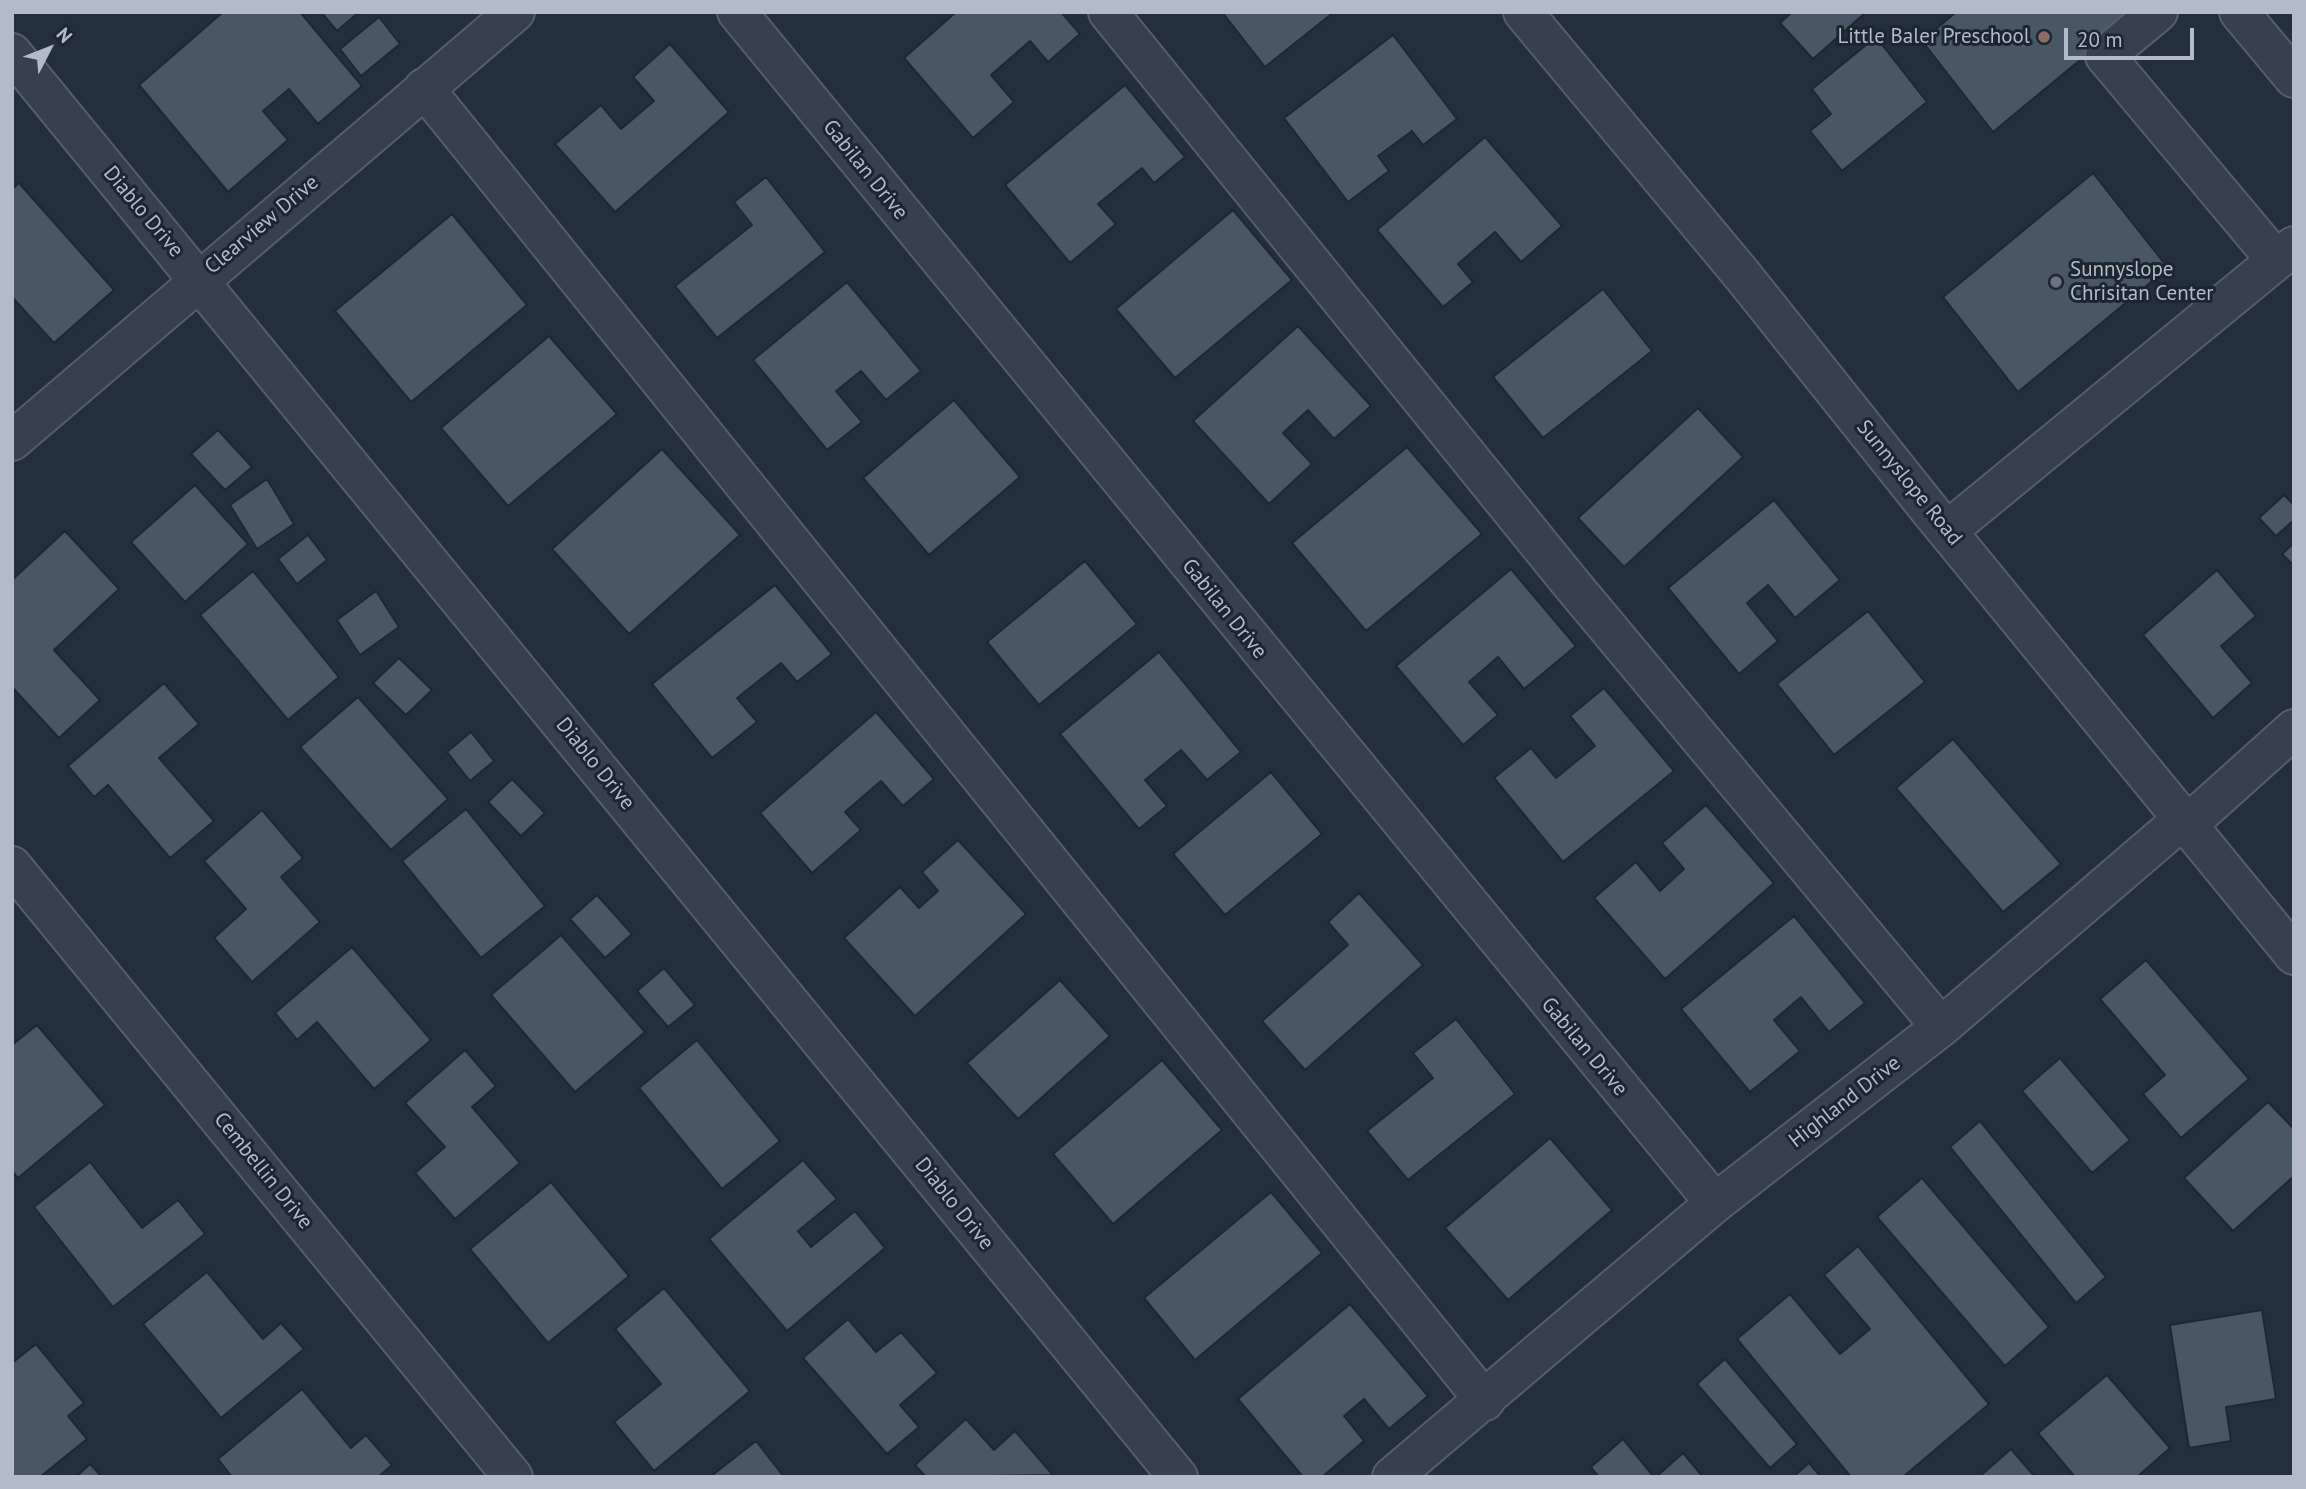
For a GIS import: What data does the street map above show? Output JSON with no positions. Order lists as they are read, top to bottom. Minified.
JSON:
{"streets":{"street":["Gabilan Drive","Diablo Drive","Clearview Drive","Sunnyslope Road","Highland Drive","Cembellin Drive"]},"crossings":[["Gabilan Drive","Highland Drive"],["Diablo Drive","Clearview Drive"],["Sunnyslope Road","Highland Drive"]],"places":["Little Baler Preschool","Sunnyslope Chrisitan Center"],"scale_bar":"20 m","north":"top right"}
